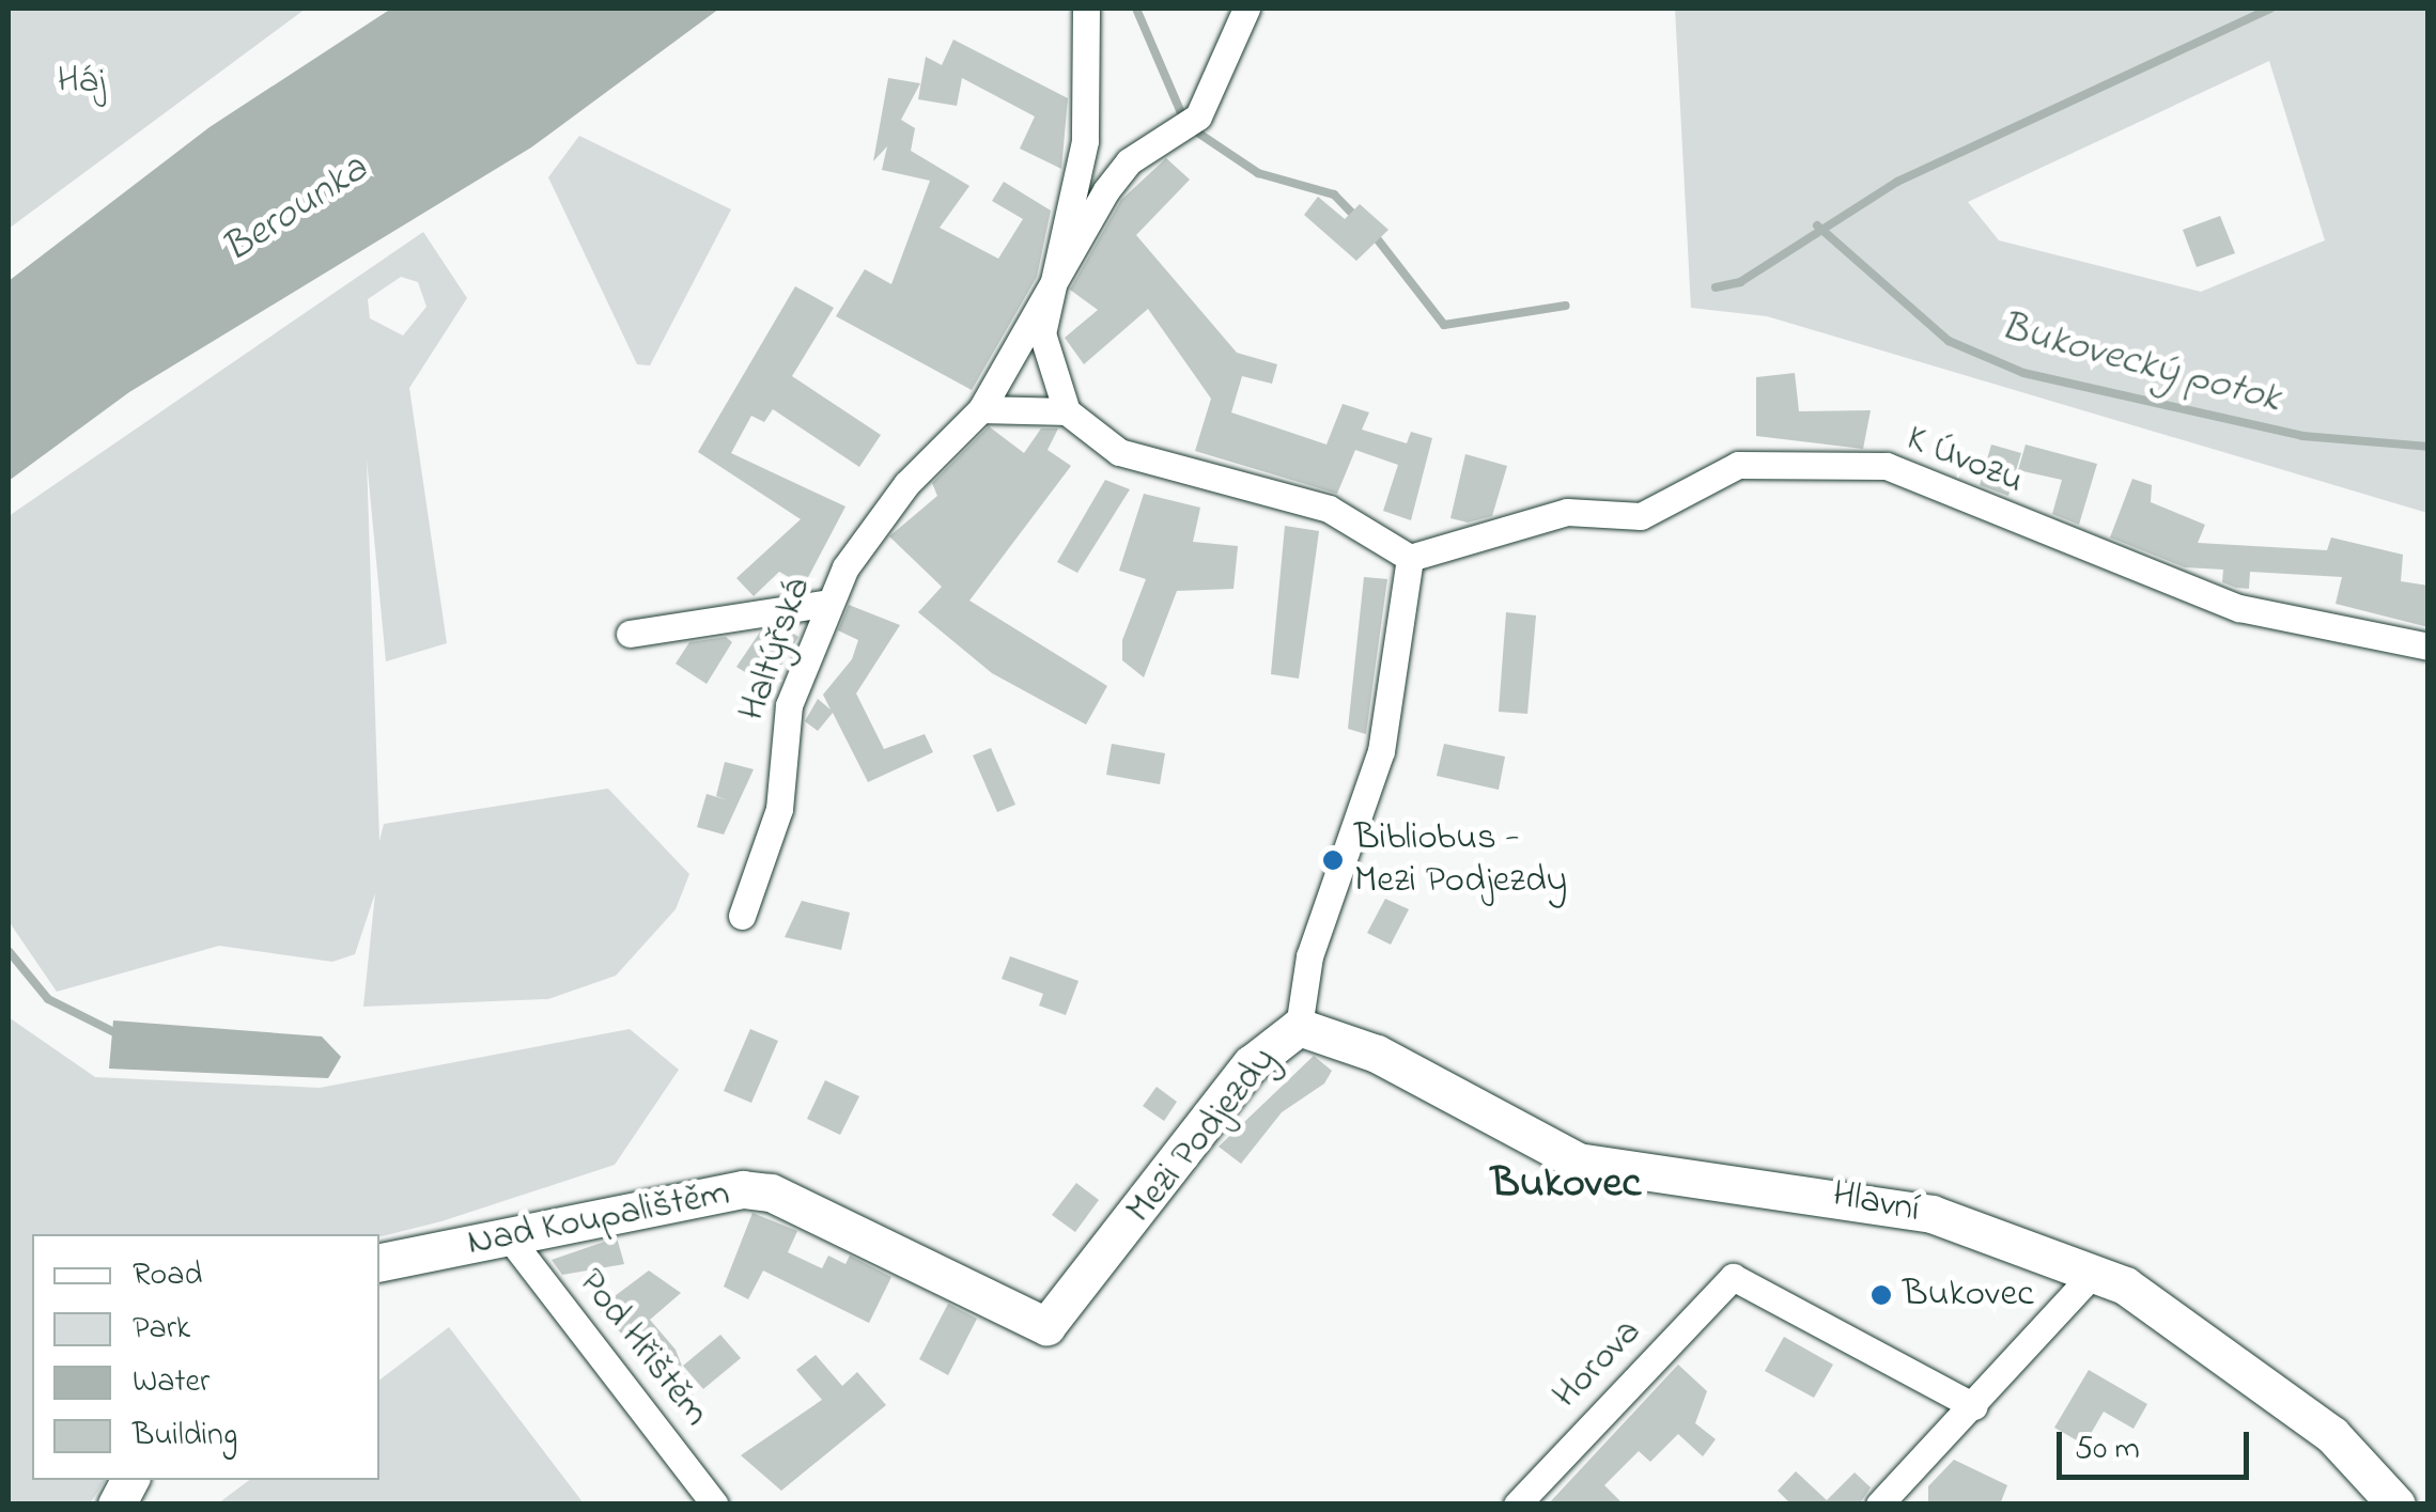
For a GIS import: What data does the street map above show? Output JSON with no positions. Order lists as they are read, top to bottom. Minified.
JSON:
{"streets":{"street":["K Úvozu","Haltýřská","Mezi Podjezdy","Hlavní","Nad Koupalištěm","Pod Hřištěm","Horova"]},"crossings":[["K Úvozu","Mezi Podjezdy"],["Mezi Podjezdy","Hlavní"],["Mezi Podjezdy","Nad Koupalištěm"],["Nad Koupalištěm","Pod Hřištěm"]],"districts":["Bukovec"],"water":["Berounka","Bukovecký potok"],"parks":["Háj"],"places":["Bibliobus - Mezi Podjezdy","Bukovec"],"legend":["Road","Park","Water","Building"],"scale_bar":"50 m"}
